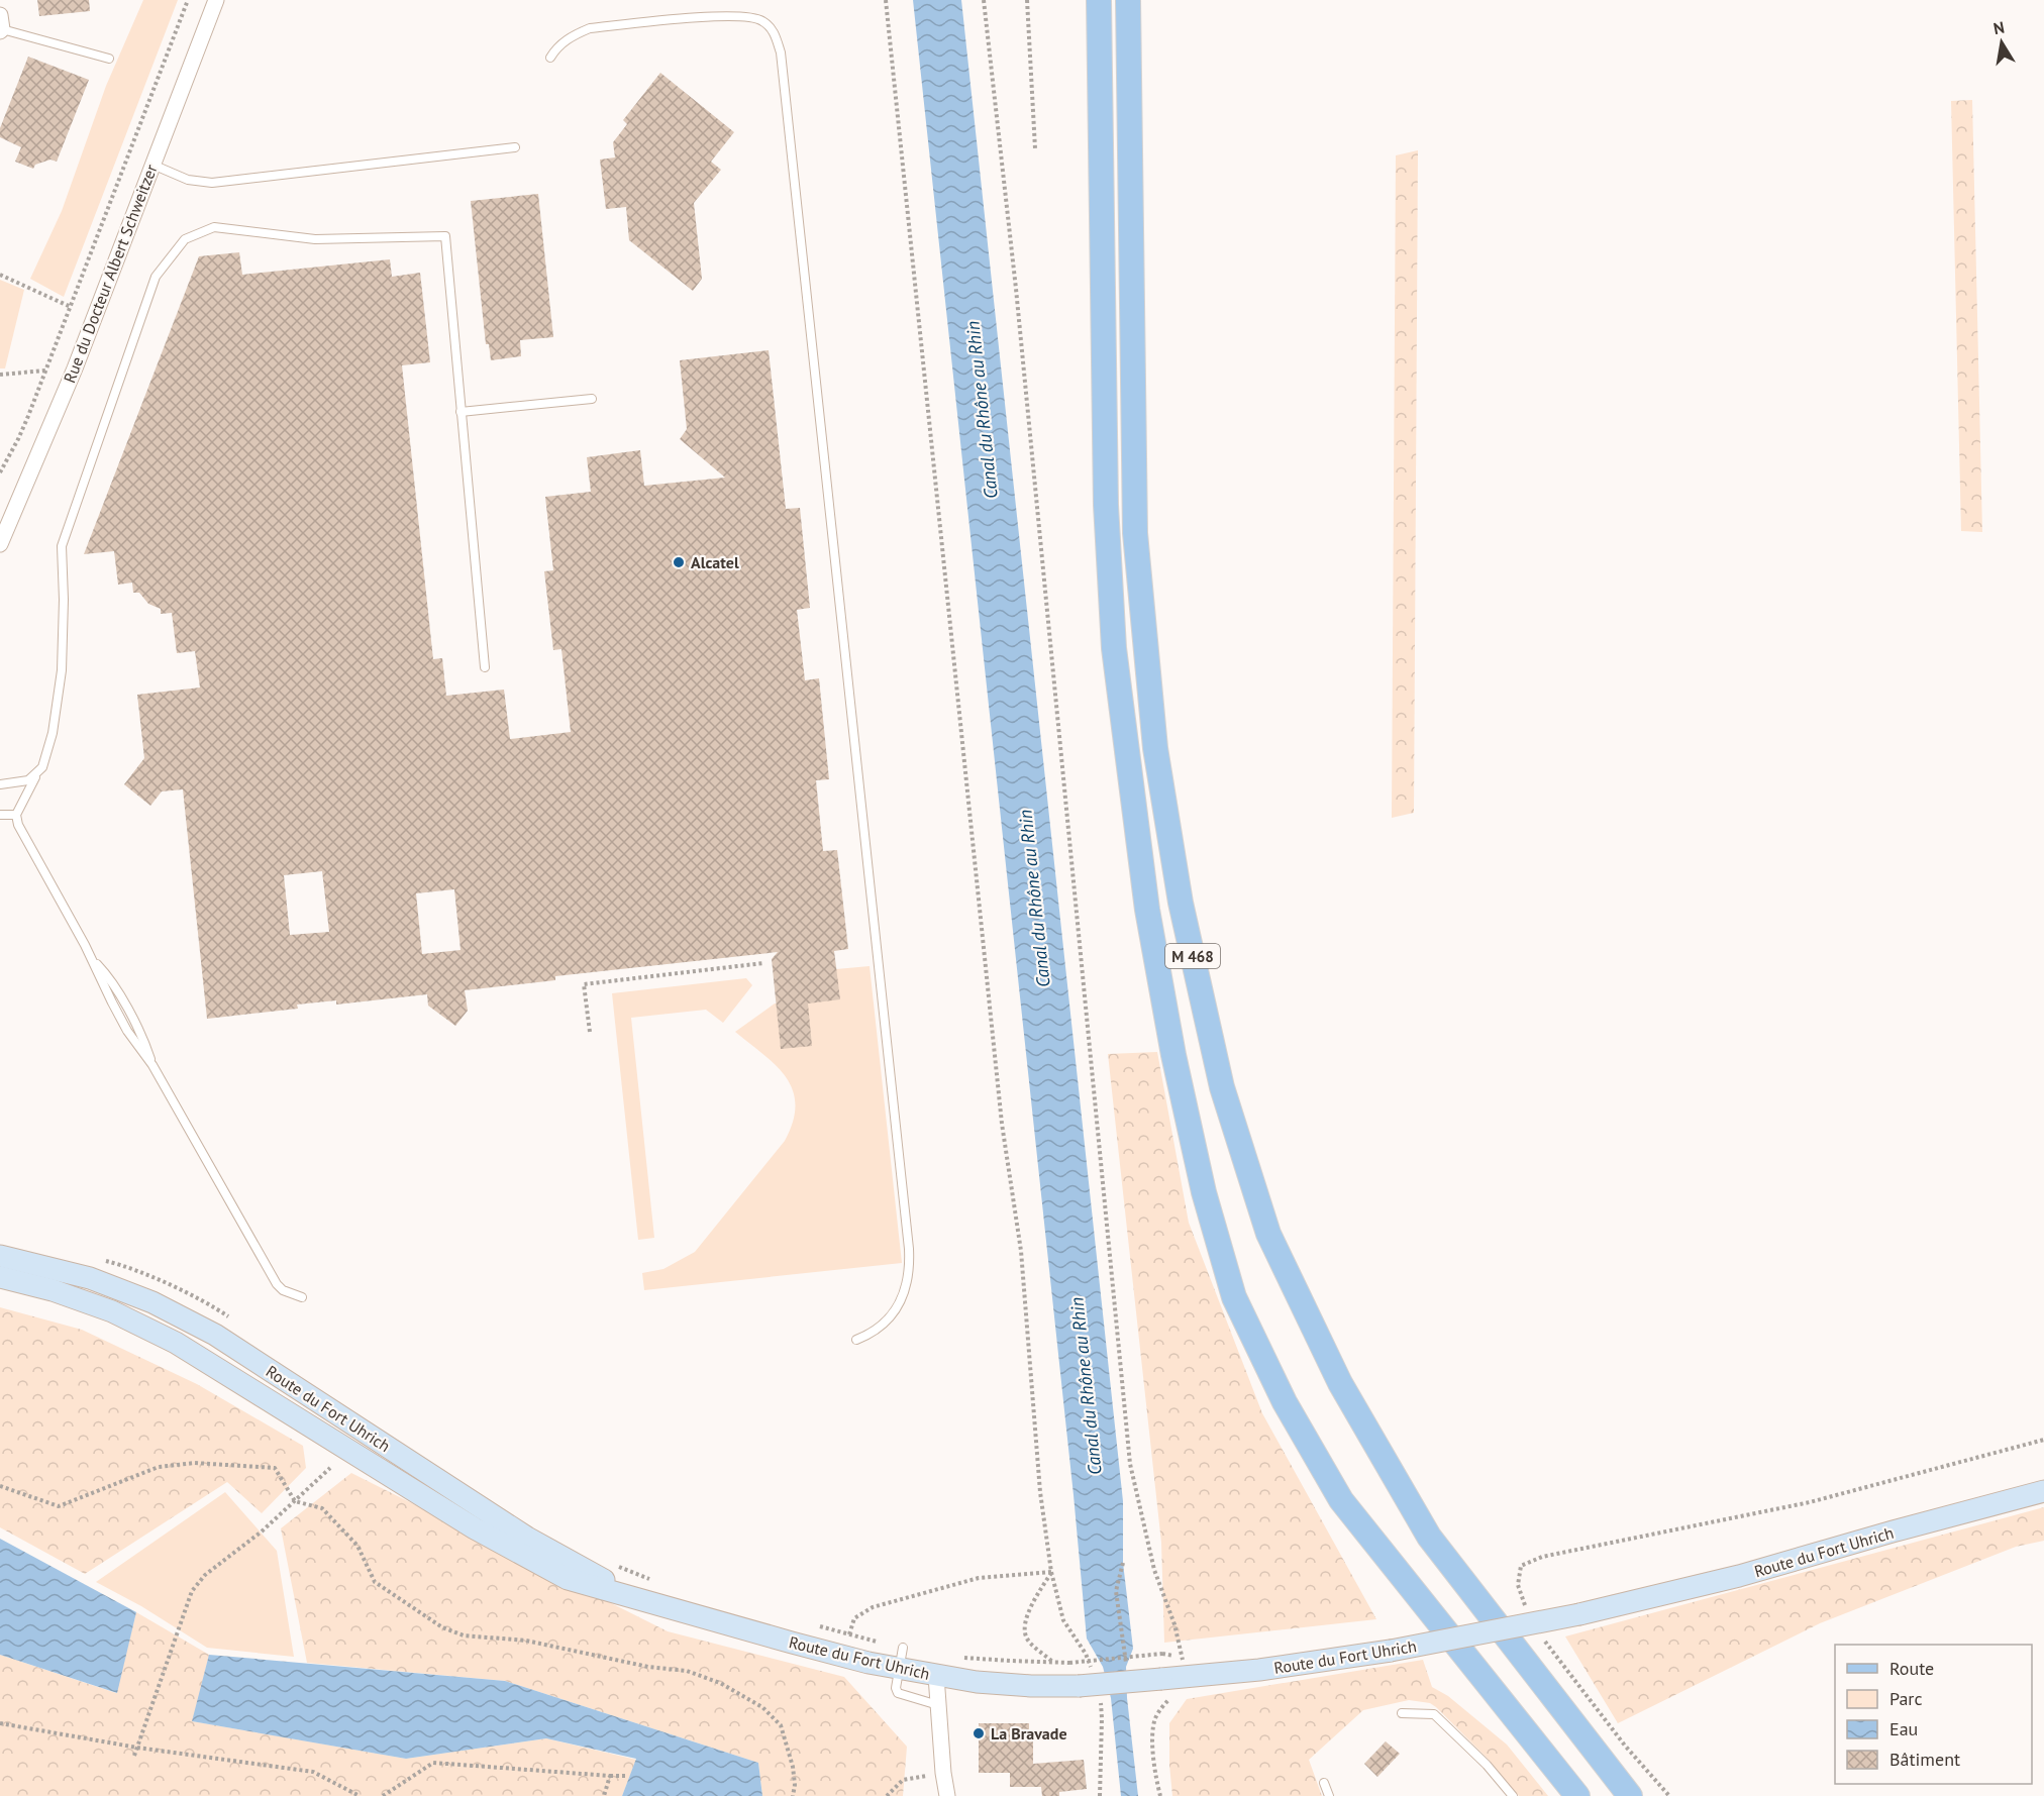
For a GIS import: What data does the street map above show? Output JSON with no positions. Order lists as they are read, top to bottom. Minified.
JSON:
{"streets":{"main road":["M 468"],"street":["Rue du Docteur Albert Schweitzer","Route du Fort Uhrich"]},"water":["Canal du Rhône au Rhin"],"places":["Alcatel","La Bravade"],"legend":["Route","Parc","Eau","Bâtiment"],"north":"top"}
